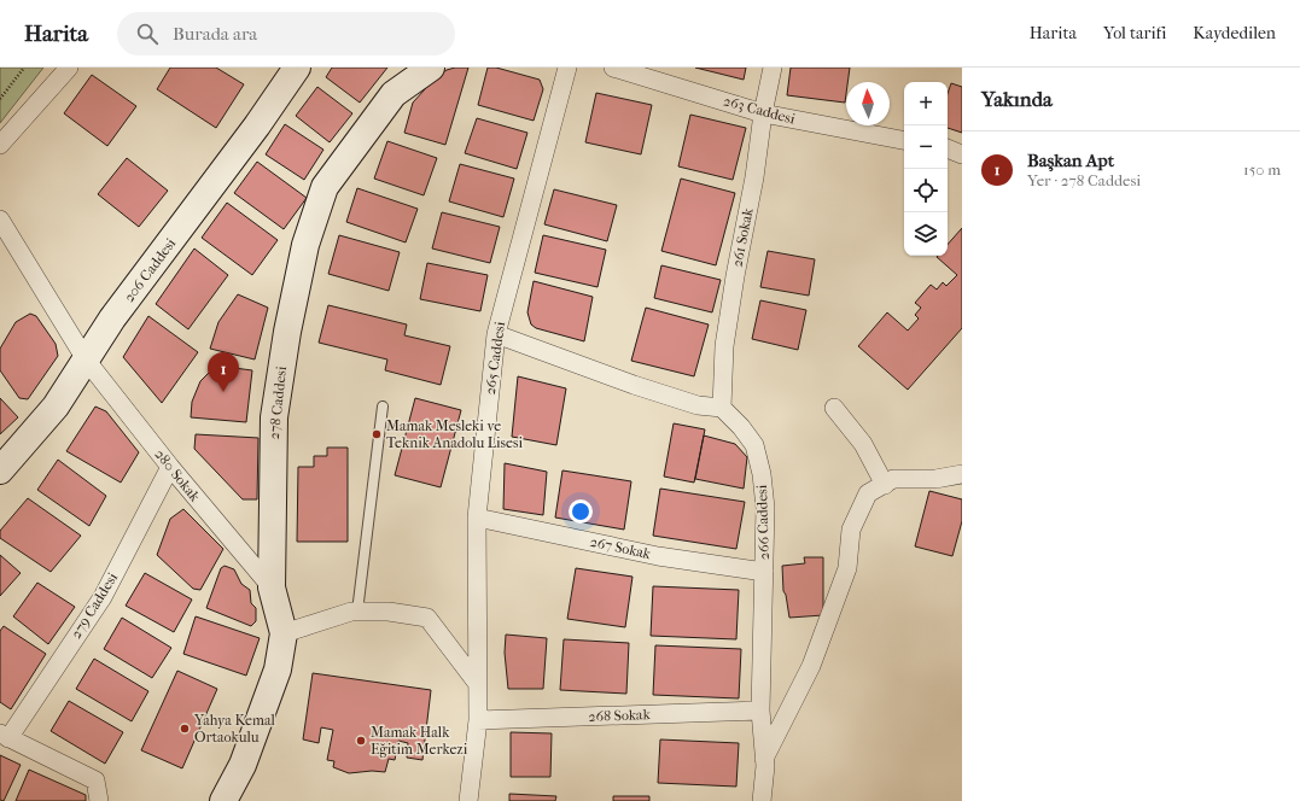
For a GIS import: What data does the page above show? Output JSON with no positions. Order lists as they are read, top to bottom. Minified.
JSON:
{"streets":{"street":["263 Caddesi","261 Sokak","206 Caddesi","265 Caddesi","278 Caddesi","280 Sokak","266 Caddesi","267 Sokak","279 Caddesi","268 Sokak"]},"crossings":[["263 Caddesi","261 Sokak"],["261 Sokak","266 Caddesi"],["206 Caddesi","280 Sokak"],["265 Caddesi","267 Sokak"],["265 Caddesi","268 Sokak"],["278 Caddesi","280 Sokak"],["280 Sokak","279 Caddesi"],["266 Caddesi","267 Sokak"],["266 Caddesi","268 Sokak"]],"places":["Mamak Mesleki ve Teknik Anadolu Lisesi","Yahya Kemal Ortaokulu","Mamak Halk Eğitim Merkezi"],"north":"top","page":{"header":"Harita","search":"Burada ara","nav":["Harita","Yol tarifi","Kaydedilen"],"heading":"Yakında","map_buttons":["+","−"],"list":[{"mark":"1","name":"Başkan Apt","note":"Yer · 278 Caddesi","value":"150 m"}],"pins":"1"}}
